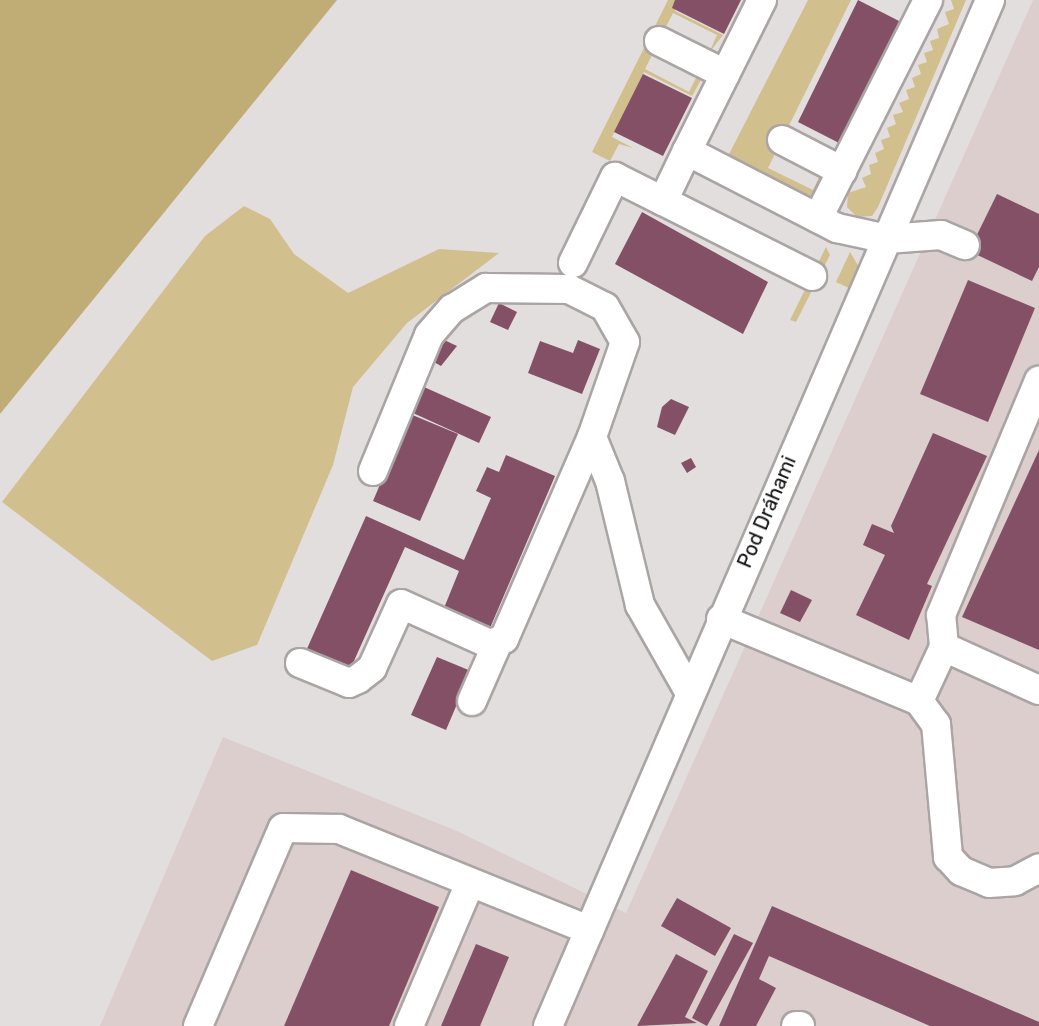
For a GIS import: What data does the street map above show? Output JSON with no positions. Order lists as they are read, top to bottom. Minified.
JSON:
{"streets":{"street":["Pod Dráhami"]}}
